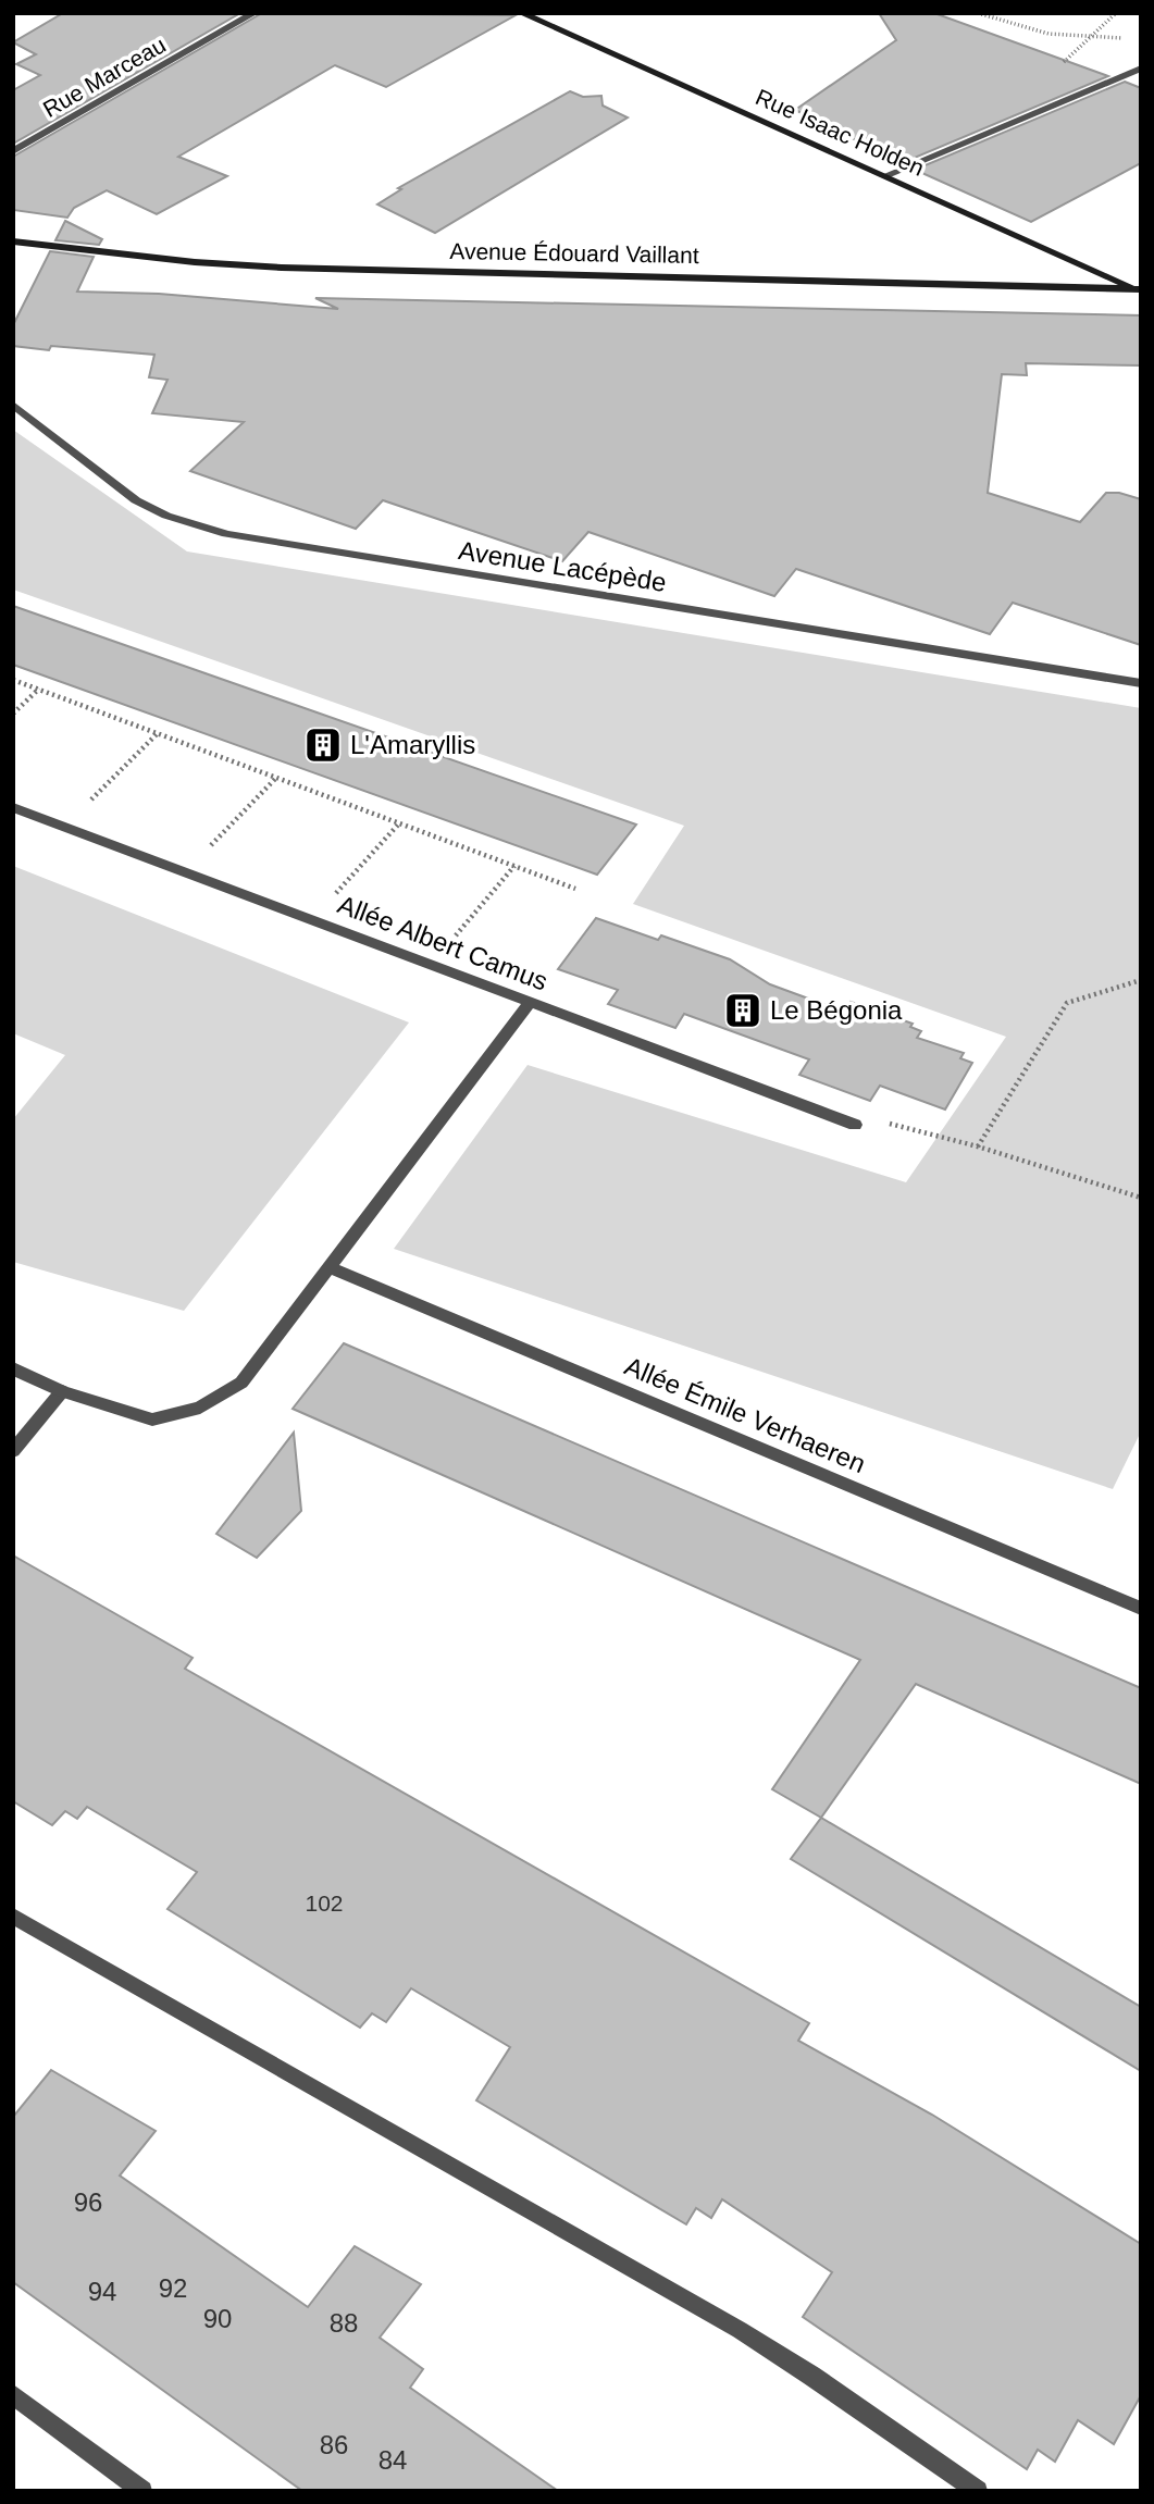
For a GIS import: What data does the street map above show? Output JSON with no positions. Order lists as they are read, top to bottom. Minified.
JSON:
{"streets":{"main road":["Rue Isaac Holden","Avenue Édouard Vaillant"],"street":["Rue Marceau","Avenue Lacépède","Allée Albert Camus","Allée Émile Verhaeren"]},"crossings":[["Rue Isaac Holden","Avenue Édouard Vaillant"]],"places":{"building":["L'Amaryllis","Le Bégonia"]},"house_numbers":["102","96","92","94","90","88","86","84"]}
